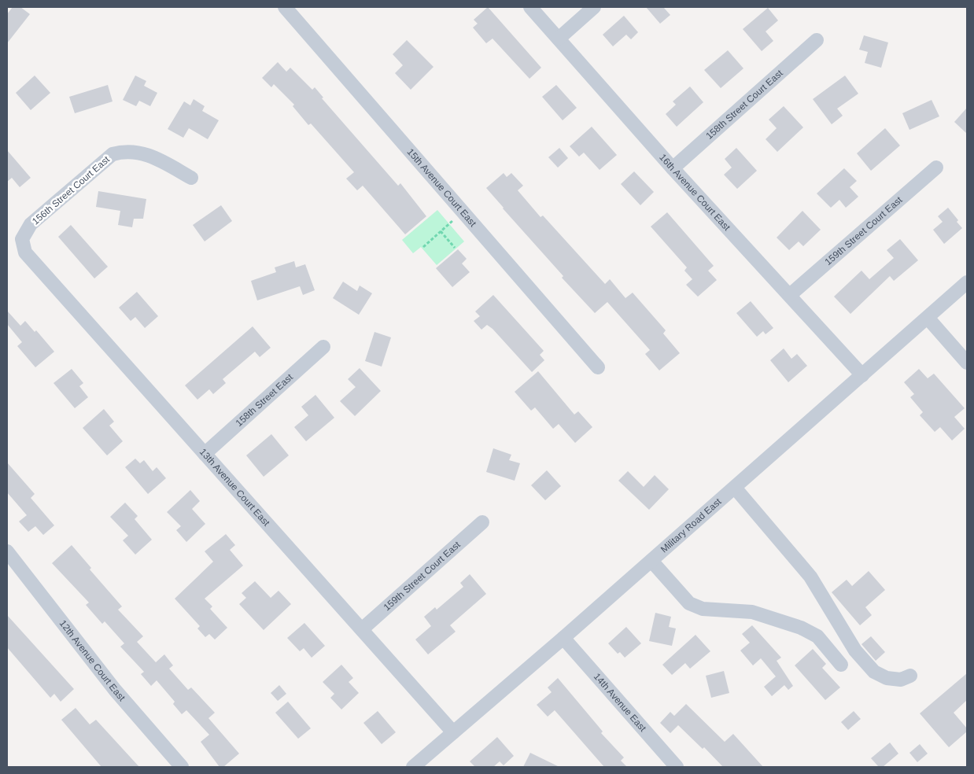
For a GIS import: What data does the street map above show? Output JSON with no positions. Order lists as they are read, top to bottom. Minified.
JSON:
{"streets":{"street":["158th Street Court East","15th Avenue Court East","156th Street Court East","16th Avenue Court East","159th Street Court East","158th Street East","13th Avenue Court East","Military Road East","12th Avenue Court East","14th Avenue East"]},"crossings":[["158th Street Court East","16th Avenue Court East"],["156th Street Court East","13th Avenue Court East"],["16th Avenue Court East","159th Street Court East"],["16th Avenue Court East","Military Road East"],["159th Street Court East","13th Avenue Court East"],["158th Street East","13th Avenue Court East"],["13th Avenue Court East","Military Road East"],["Military Road East","14th Avenue East"]]}
